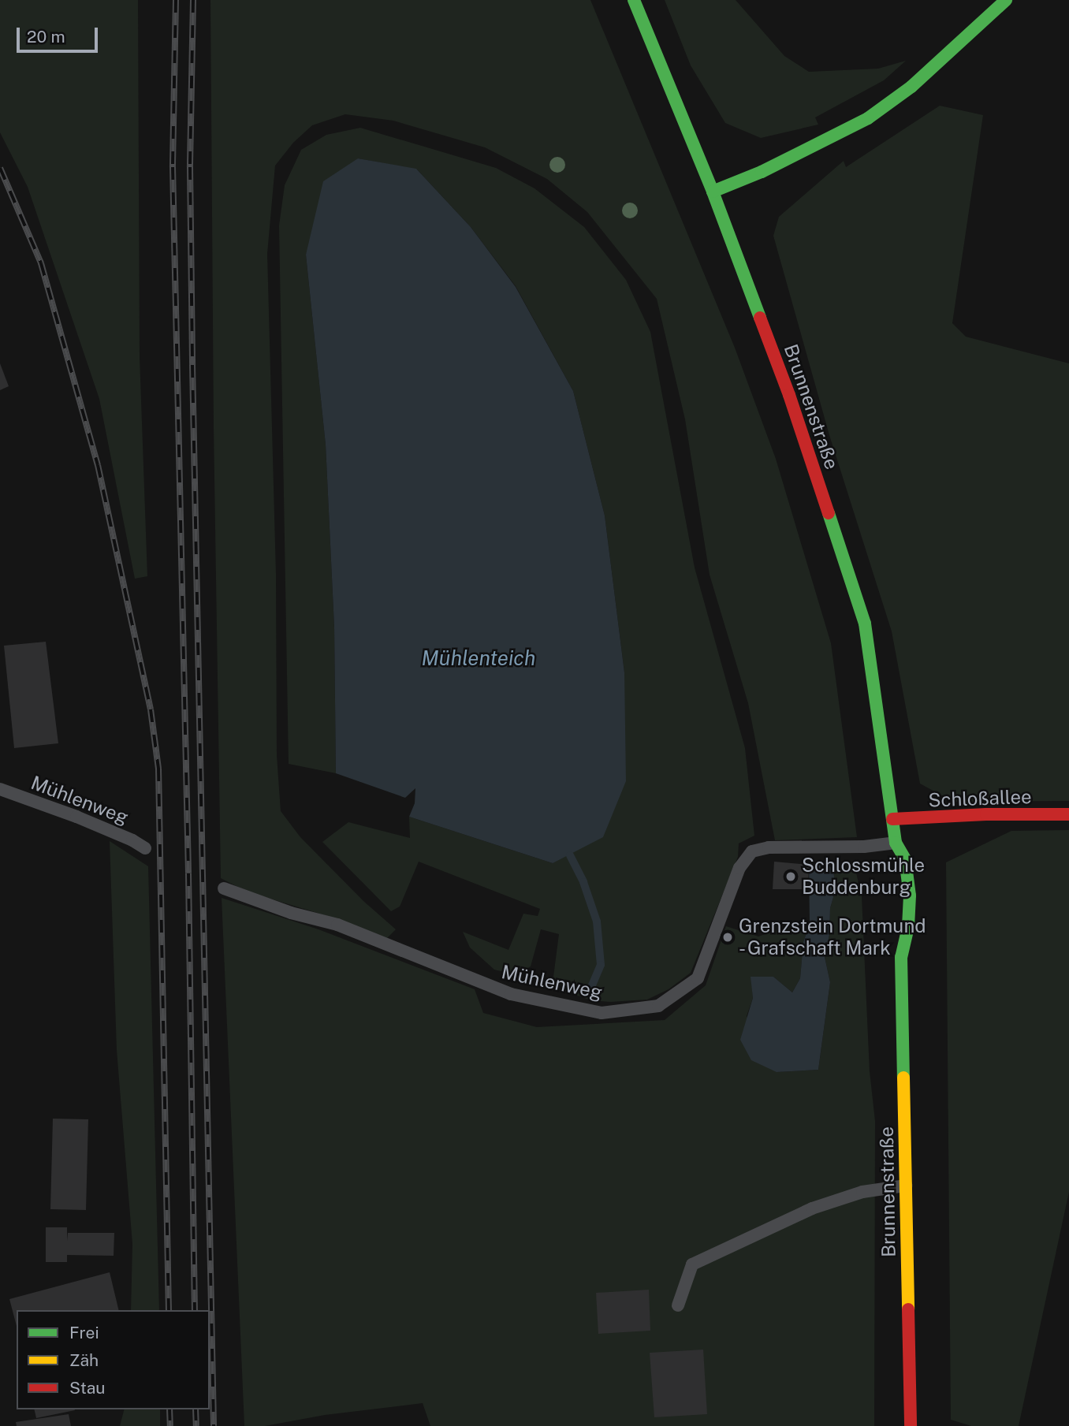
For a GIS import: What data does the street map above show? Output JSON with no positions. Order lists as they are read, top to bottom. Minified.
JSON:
{"streets":{"street":["Brunnenstraße","Schloßallee"],"lane":["Mühlenweg"]},"crossings":[["Brunnenstraße","Schloßallee"],["Brunnenstraße","Mühlenweg"]],"water":["Mühlenteich"],"places":["Schlossmühle Buddenburg","Grenzstein Dortmund - Grafschaft Mark"],"legend":["Frei","Zäh","Stau"],"scale_bar":"20 m"}
